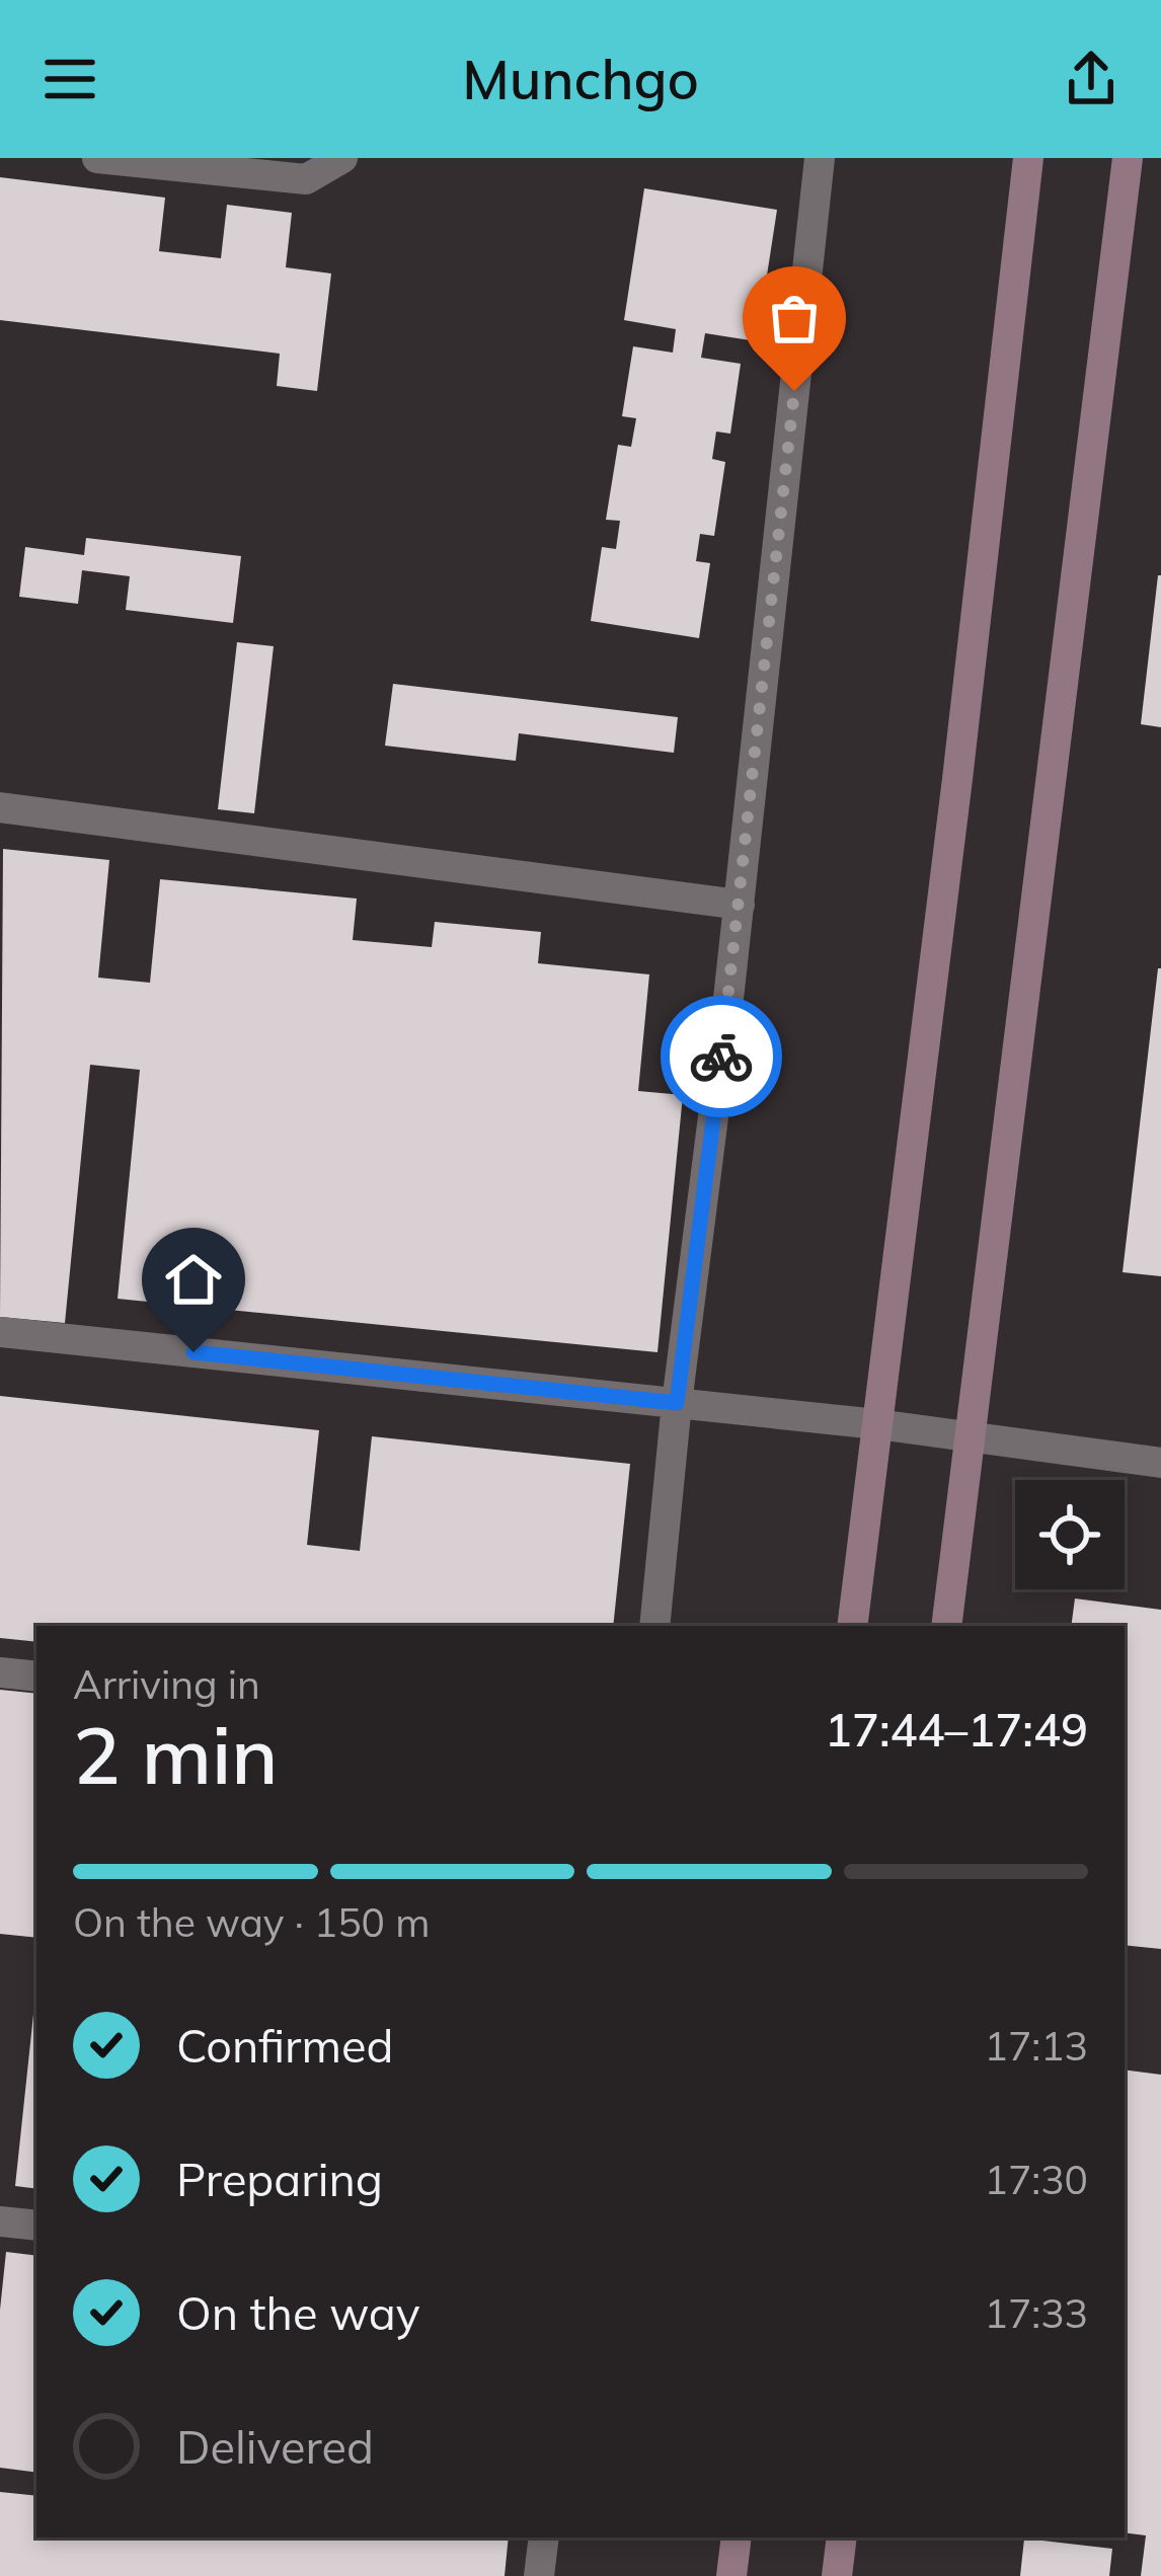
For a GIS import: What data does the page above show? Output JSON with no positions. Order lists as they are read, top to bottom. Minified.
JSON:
{"page":{"header":"Munchgo","heading":["2 min","Arriving in","17:44–17:49"],"bar":"On the way · 150 m","list":[["Confirmed","17:13"],["Preparing","17:30"],["On the way","17:33"],"Delivered"]}}
